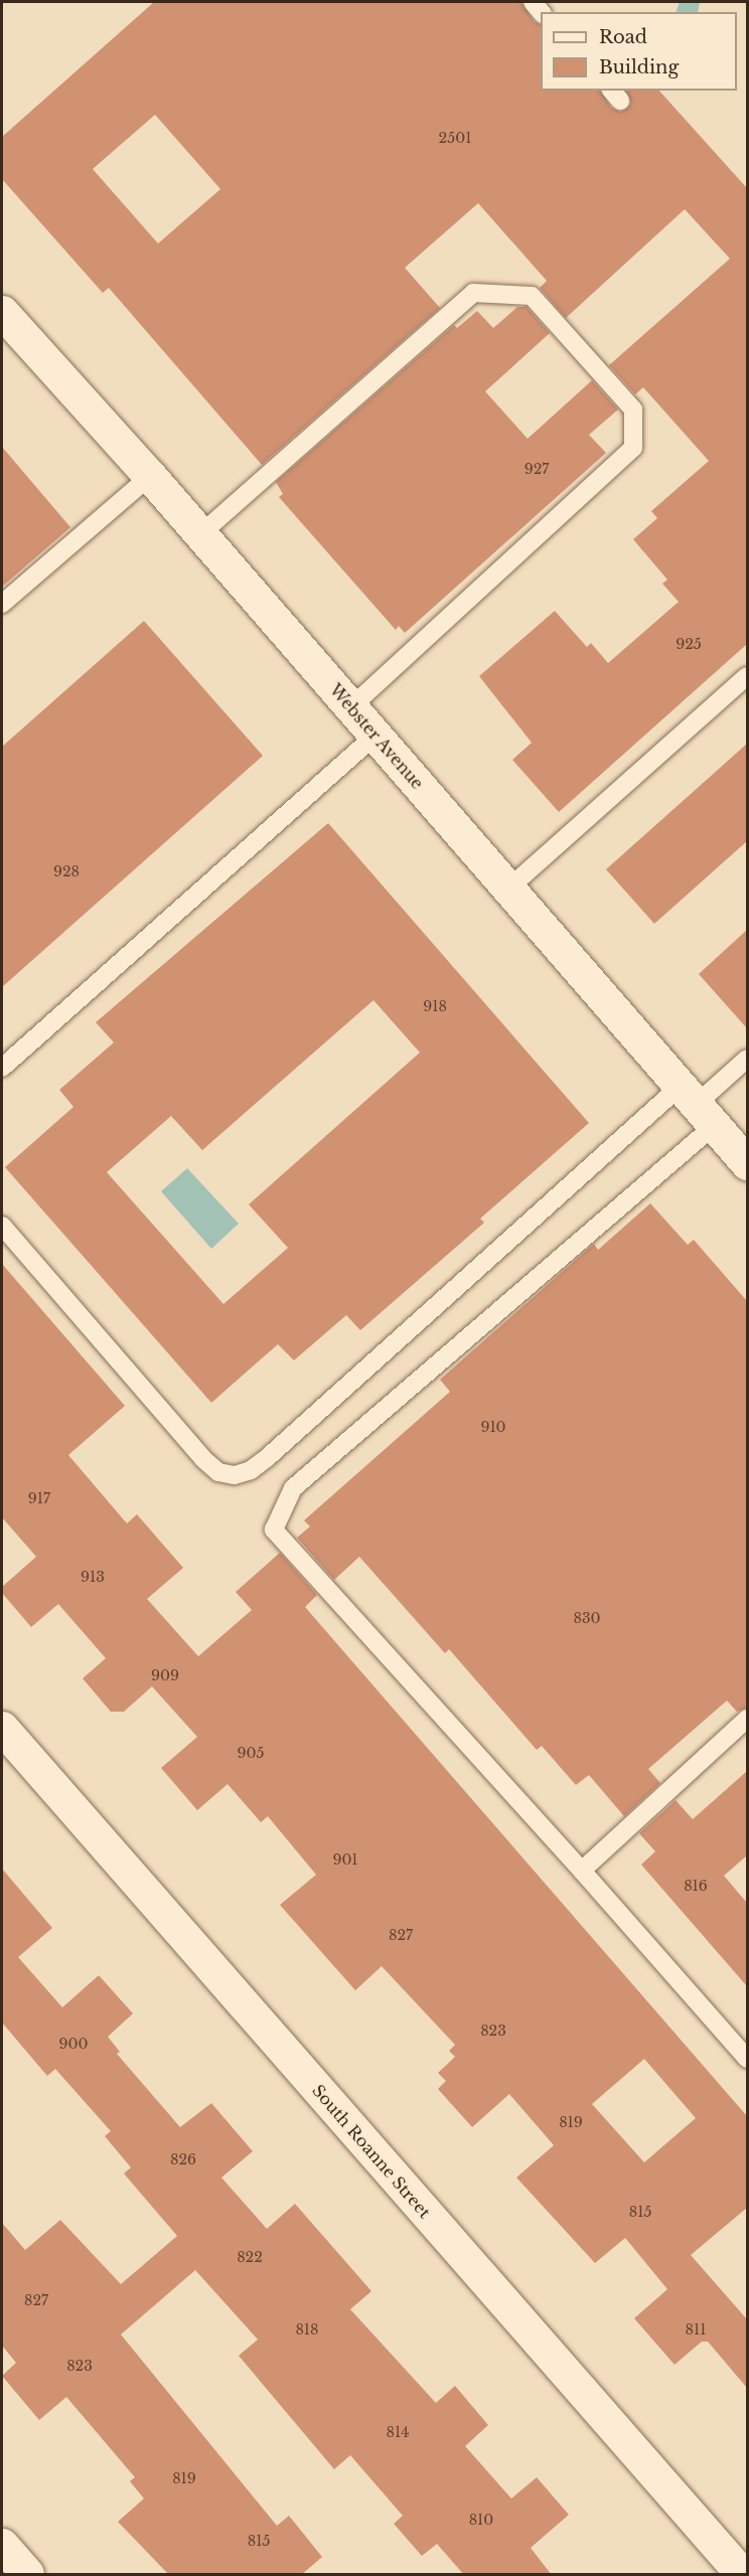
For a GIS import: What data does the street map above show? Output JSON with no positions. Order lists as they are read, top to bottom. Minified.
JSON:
{"streets":{"street":["Webster Avenue","South Roanne Street"]},"house_numbers":["2501","927","925","928","918","910","917","913","830","909","905","901","816","827","823","900","819","826","815","822","827","818","811","823","814","819","810","815"],"legend":["Road","Building"]}
